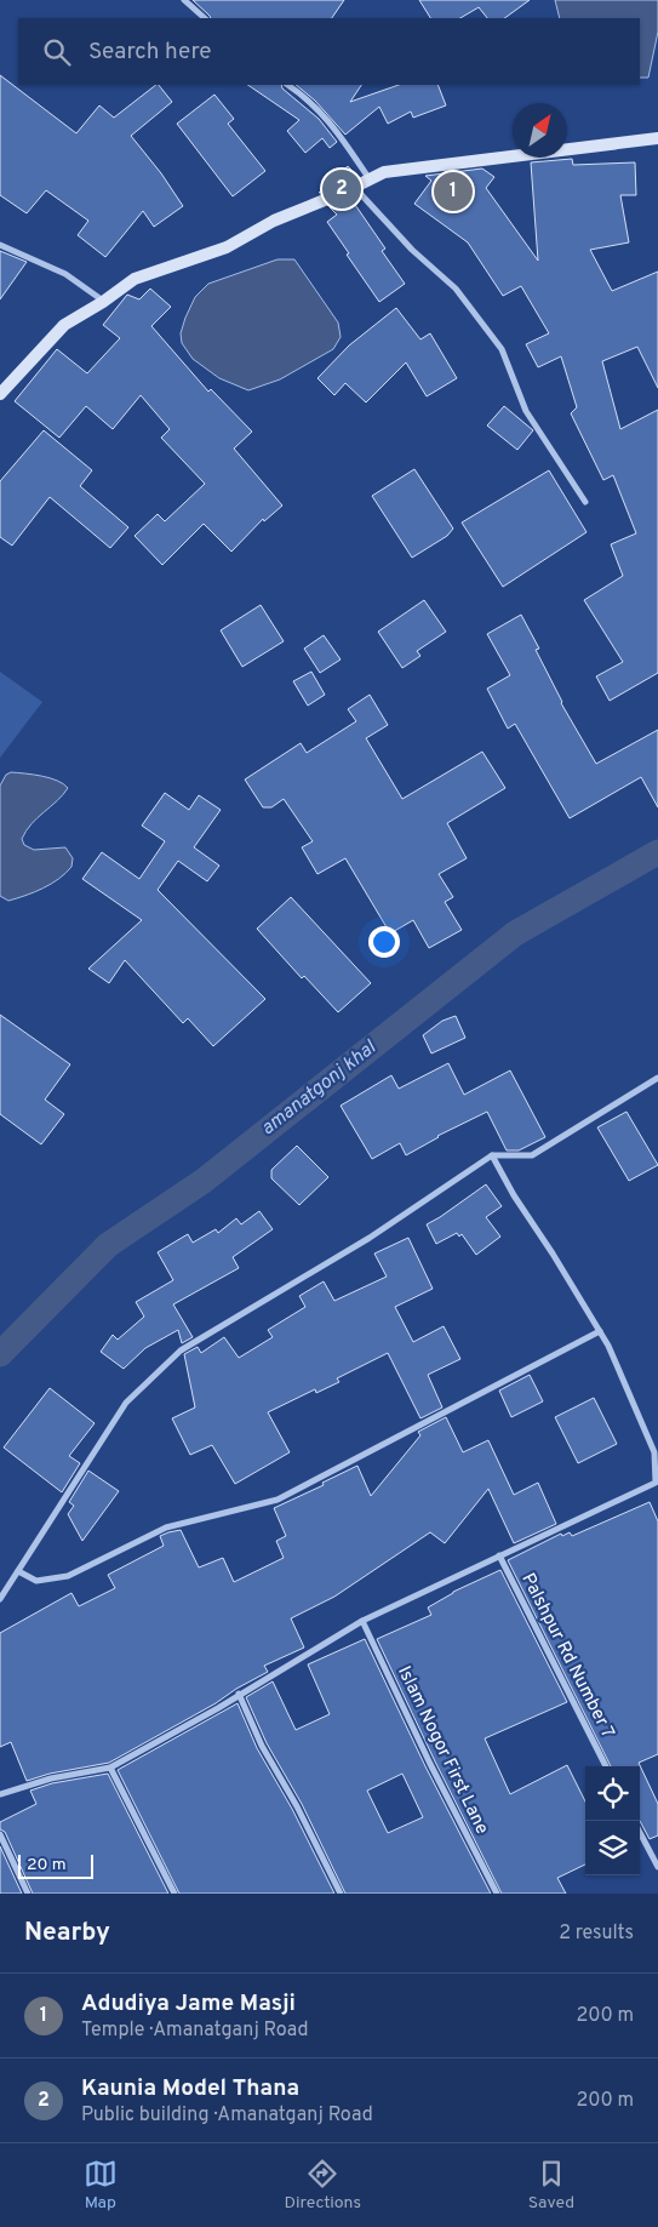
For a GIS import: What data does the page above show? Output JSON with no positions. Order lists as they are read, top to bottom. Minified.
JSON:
{"streets":{"street":["Palshpur Rd Number 7","Islam Nogor First Lane"]},"water":["amanatgonj khal"],"scale_bar":"20 m","north":"top right","page":{"search":"Search here","pins":["2","1"],"scale":"20 m","heading":["Nearby","2 results"],"list":[{"mark":"1","name":"Adudiya Jame Masji","note":"Temple · Amanatganj Road","value":"200 m"},{"mark":"2","name":"Kaunia Model Thana","note":"Public building · Amanatganj Road","value":"200 m"}],"nav":["Map","Directions","Saved"]}}
